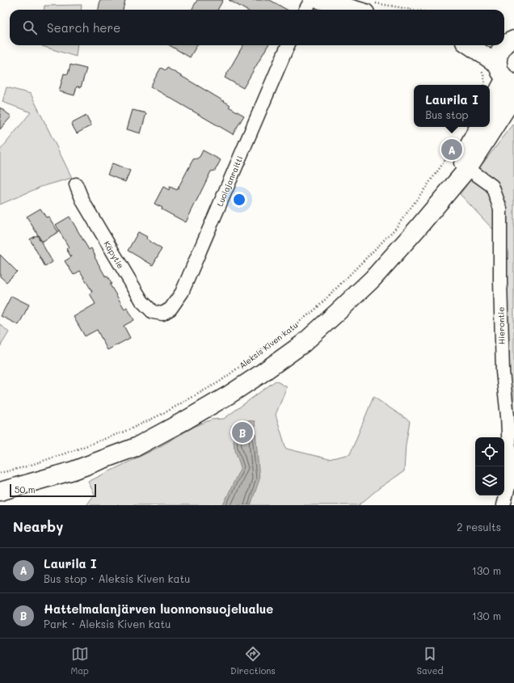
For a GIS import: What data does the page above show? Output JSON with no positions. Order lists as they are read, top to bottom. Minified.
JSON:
{"streets":{"street":["Luolajanraitti","Käpytie","Hierontie"],"path":["Aleksis Kiven katu"]},"crossings":[["Luolajanraitti","Käpytie"],["Hierontie","Aleksis Kiven katu"]],"scale_bar":"50 m","page":{"search":"Search here","popup":["Laurila I","Bus stop"],"pins":["A","B"],"scale":"50 m","heading":["Nearby","2 results"],"list":[{"mark":"A","name":"Laurila I","note":"Bus stop · Aleksis Kiven katu","value":"130 m"},{"mark":"B","name":"Hattelmalanjärven luonnonsuojelualue","note":"Park · Aleksis Kiven katu","value":"130 m"}],"nav":["Map","Directions","Saved"]}}
